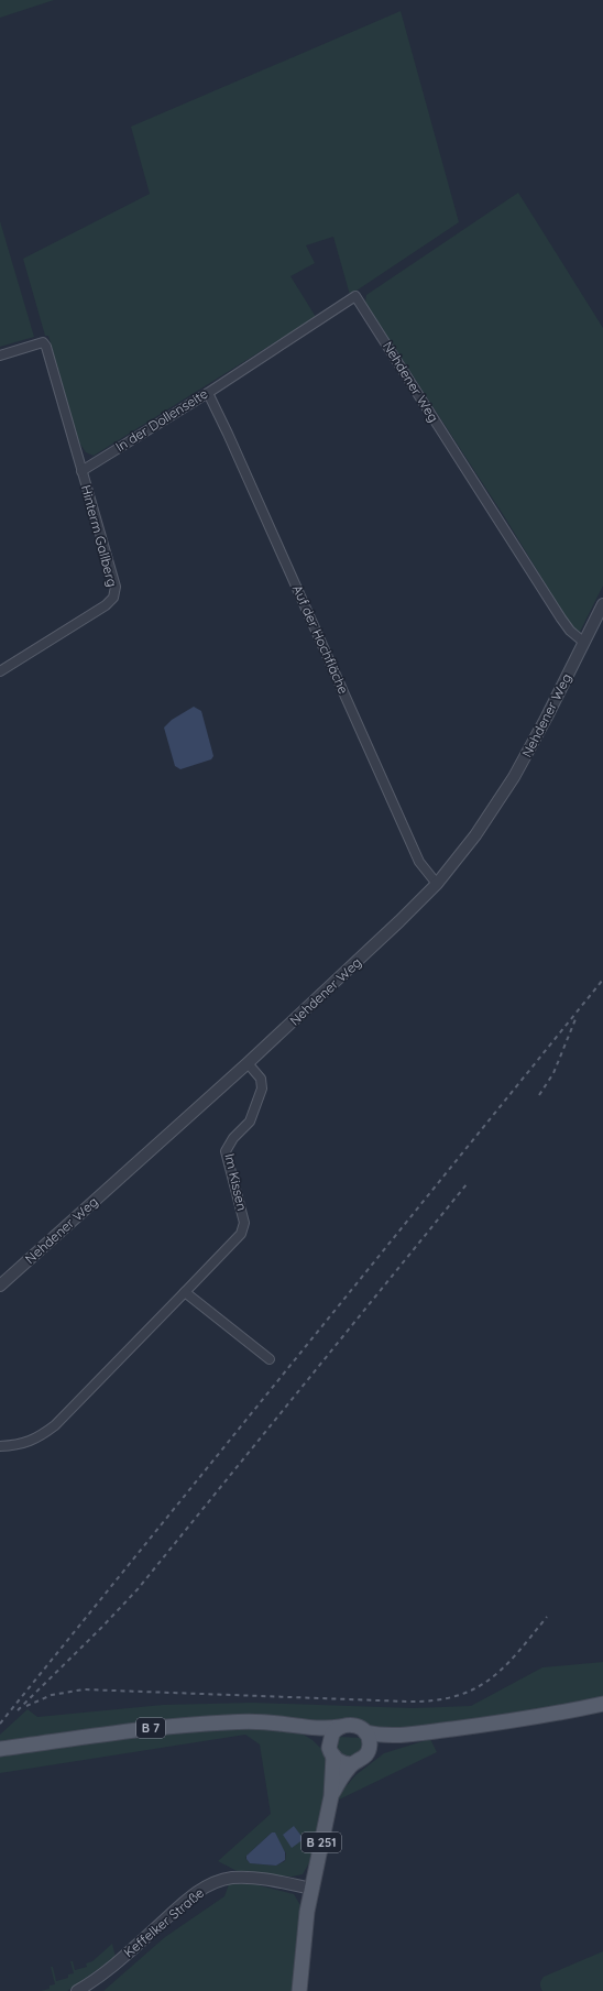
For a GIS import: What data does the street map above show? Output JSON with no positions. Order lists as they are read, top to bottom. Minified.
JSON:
{"streets":{"main road":["B 7","B 251"],"street":["Nehdener Weg","In der Dollenseite","Hinterm Gallberg","Auf der Hochfläche","Im Kissen","Keffelker Straße"]},"crossings":[["Nehdener Weg","In der Dollenseite"],["Nehdener Weg","Auf der Hochfläche"],["Nehdener Weg","Im Kissen"],["In der Dollenseite","Hinterm Gallberg"],["In der Dollenseite","Auf der Hochfläche"],["B 7","B 251"],["B 251","Keffelker Straße"]]}
